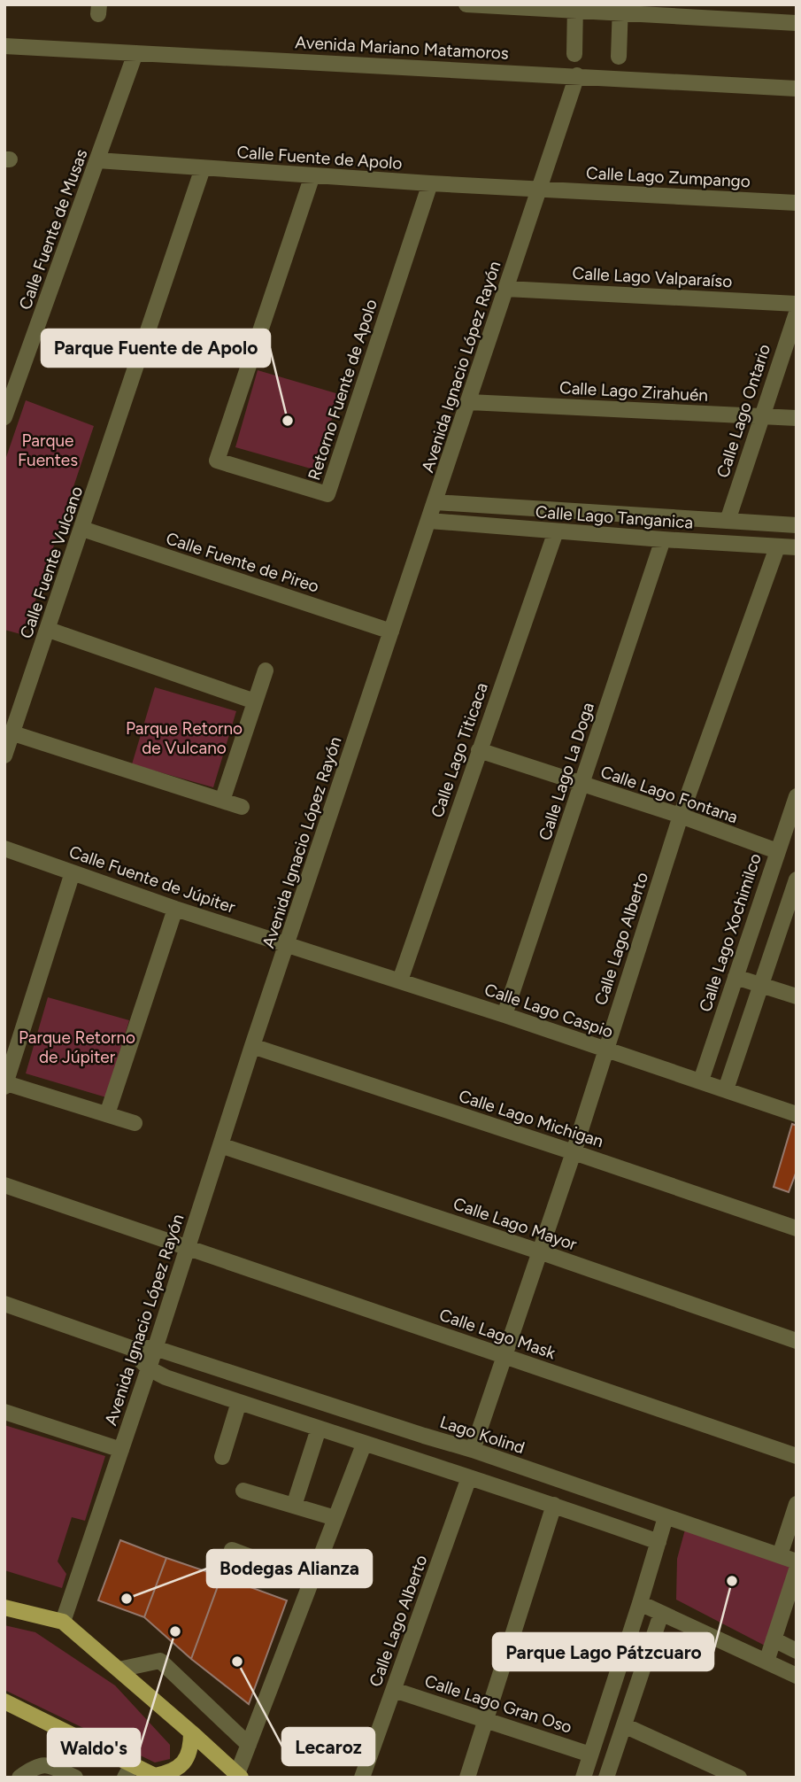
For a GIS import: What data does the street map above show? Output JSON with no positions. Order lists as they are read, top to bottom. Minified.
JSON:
{"streets":{"street":["Avenida Mariano Matamoros","Calle Fuente de Apolo","Calle Lago Zumpango","Calle Fuente de Musas","Calle Lago Valparaíso","Avenida Ignacio López Rayón","Retorno Fuente de Apolo","Calle Lago Zirahuén","Calle Lago Ontario","Calle Lago Tanganica","Calle Fuente Vulcano","Calle Fuente de Pireo","Calle Lago Titicaca","Calle Lago La Doga","Calle Lago Fontana","Calle Fuente de Júpiter","Calle Lago Xochimilco","Calle Lago Alberto","Calle Lago Caspio","Calle Lago Michigan","Calle Lago Mayor","Calle Lago Mask","Lago Kolind","Calle Lago Gran Oso"]},"crossings":[["Avenida Mariano Matamoros","Calle Fuente de Musas"],["Avenida Mariano Matamoros","Avenida Ignacio López Rayón"],["Calle Fuente de Apolo","Calle Lago Zumpango"],["Calle Fuente de Apolo","Calle Fuente de Musas"],["Calle Fuente de Apolo","Avenida Ignacio López Rayón"],["Calle Fuente de Apolo","Retorno Fuente de Apolo"],["Calle Fuente de Apolo","Calle Fuente Vulcano"],["Calle Lago Zumpango","Avenida Ignacio López Rayón"],["Calle Lago Valparaíso","Avenida Ignacio López Rayón"],["Avenida Ignacio López Rayón","Calle Lago Zirahuén"],["Avenida Ignacio López Rayón","Calle Lago Tanganica"],["Avenida Ignacio López Rayón","Calle Fuente de Pireo"],["Avenida Ignacio López Rayón","Calle Fuente de Júpiter"],["Avenida Ignacio López Rayón","Calle Lago Caspio"],["Avenida Ignacio López Rayón","Calle Lago Michigan"],["Avenida Ignacio López Rayón","Calle Lago Mayor"],["Avenida Ignacio López Rayón","Calle Lago Mask"],["Avenida Ignacio López Rayón","Lago Kolind"],["Calle Lago Zirahuén","Calle Lago Ontario"],["Calle Lago Ontario","Calle Lago Tanganica"],["Calle Lago Tanganica","Calle Lago Titicaca"],["Calle Lago Tanganica","Calle Lago La Doga"],["Calle Lago Tanganica","Calle Lago Alberto"],["Calle Fuente Vulcano","Calle Fuente de Pireo"],["Calle Lago Titicaca","Calle Lago Fontana"],["Calle Lago Titicaca","Calle Lago Caspio"],["Calle Lago La Doga","Calle Lago Fontana"],["Calle Lago La Doga","Calle Lago Caspio"],["Calle Lago Fontana","Calle Lago Xochimilco"],["Calle Lago Fontana","Calle Lago Alberto"],["Calle Fuente de Júpiter","Calle Lago Caspio"],["Calle Lago Xochimilco","Calle Lago Caspio"],["Calle Lago Alberto","Calle Lago Caspio"],["Calle Lago Alberto","Calle Lago Michigan"],["Calle Lago Alberto","Calle Lago Mayor"],["Calle Lago Alberto","Calle Lago Mask"],["Calle Lago Alberto","Lago Kolind"],["Calle Lago Alberto","Calle Lago Gran Oso"]],"parks":["Parque Fuentes","Parque Retorno de Vulcano","Parque Retorno de Júpiter"],"places":["Parque Fuente de Apolo","Parque Lago Pátzcuaro","Bodegas Alianza","Waldo's","Lecaroz"]}
